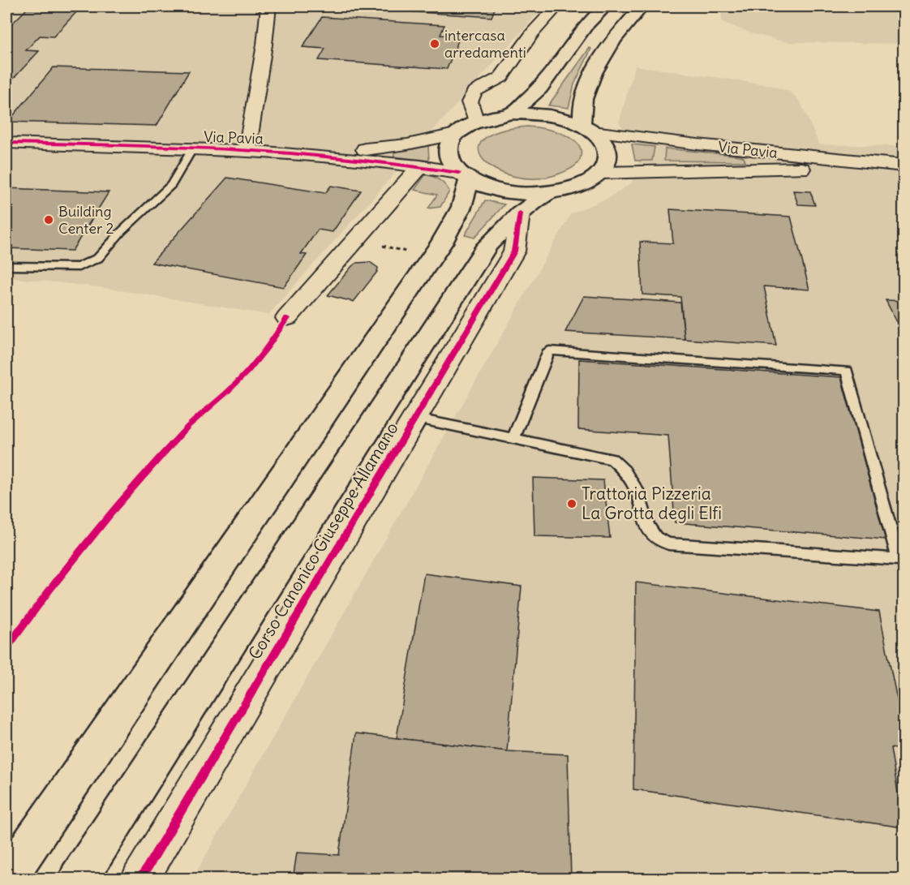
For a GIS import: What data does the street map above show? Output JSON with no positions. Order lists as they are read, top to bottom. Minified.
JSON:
{"streets":{"main road":["Corso Canonico Giuseppe Allamano"],"street":["Via Pavia"]},"places":["intercasa arredamenti","Building Center 2","Trattoria Pizzeria La Grotta degli Elfi"]}
